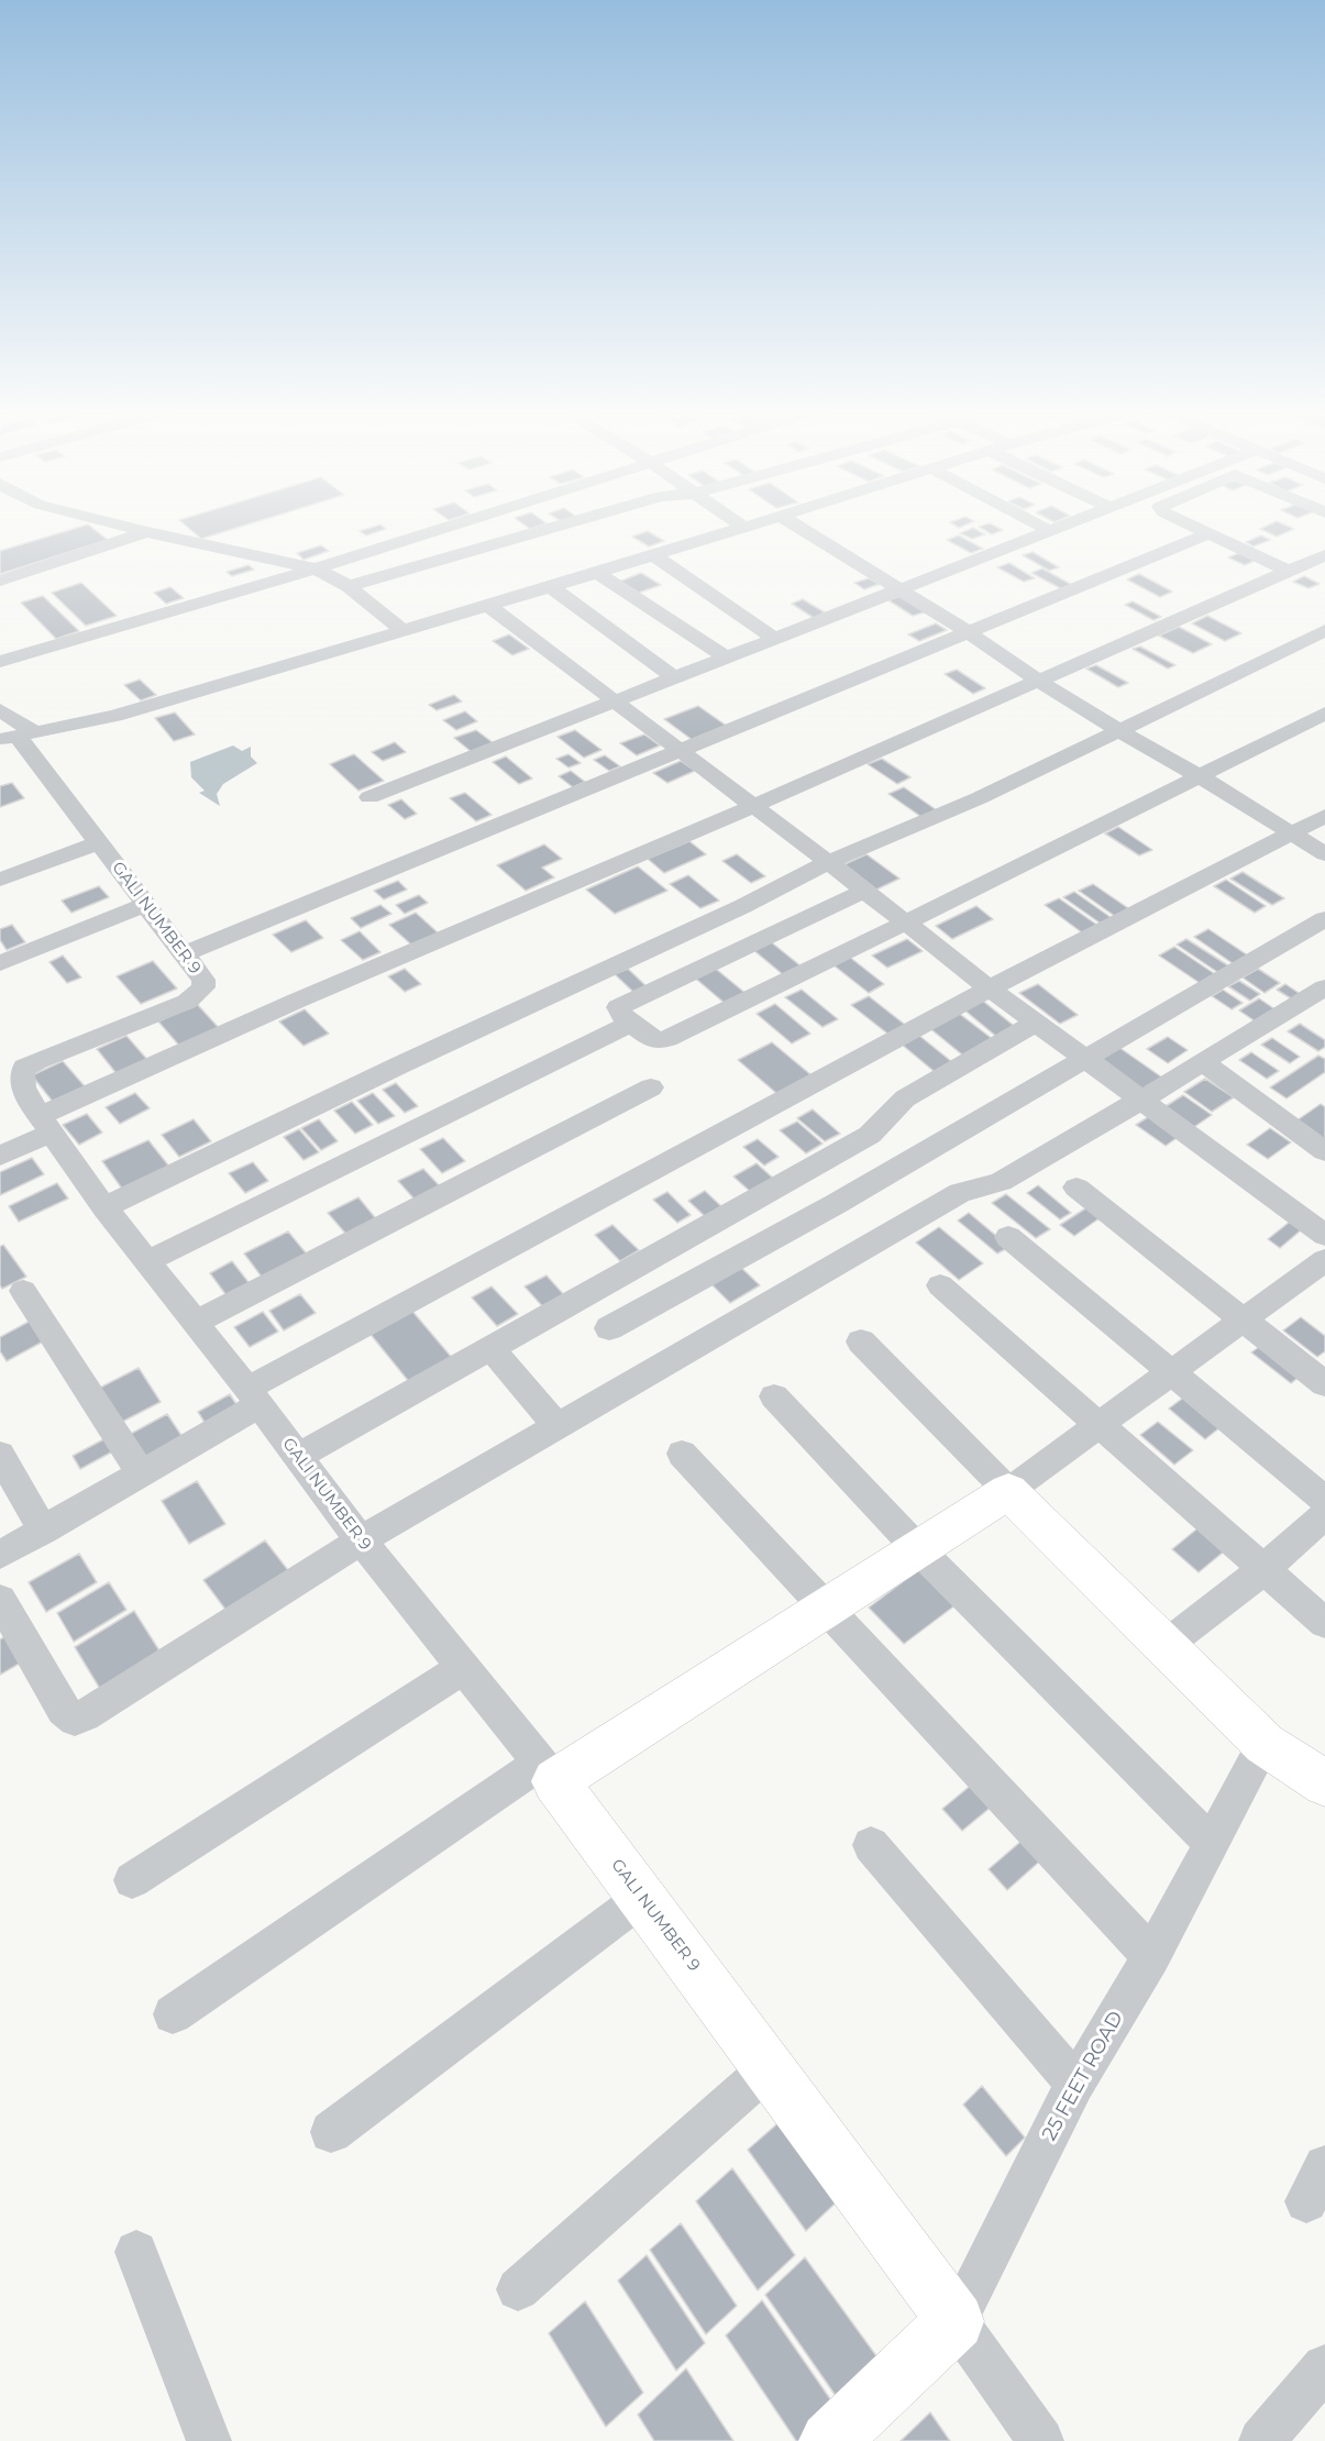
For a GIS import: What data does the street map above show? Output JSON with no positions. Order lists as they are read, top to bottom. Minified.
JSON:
{"streets":{"street":["GALI NUMBER 9","25 FEET ROAD"]},"crossings":[["GALI NUMBER 9","25 FEET ROAD"]]}
